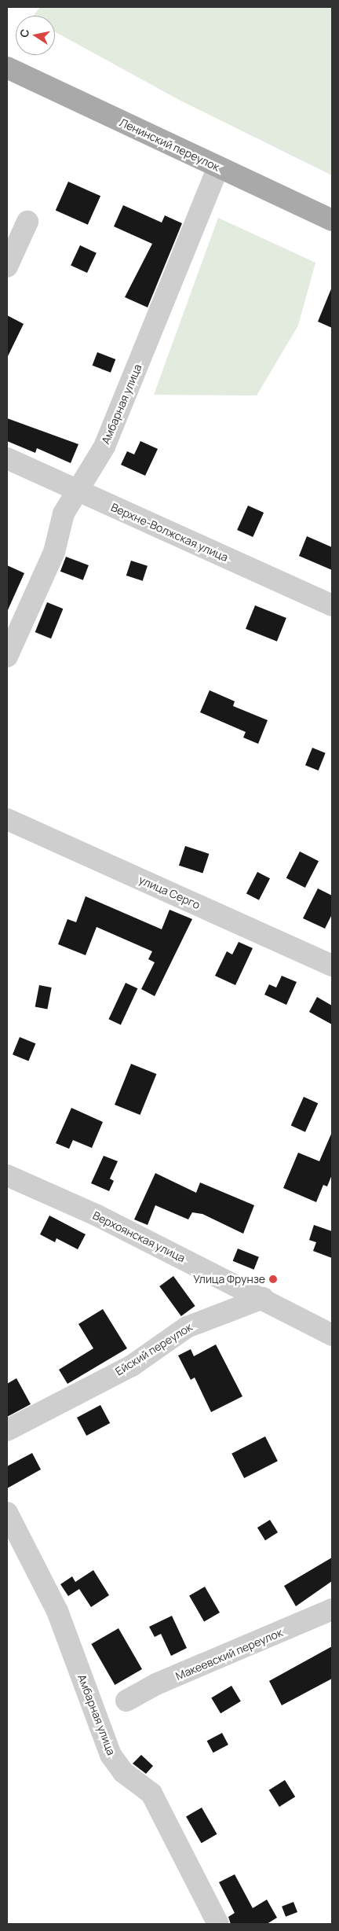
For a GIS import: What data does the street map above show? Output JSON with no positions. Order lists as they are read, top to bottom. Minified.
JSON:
{"streets":{"main road":["Ленинский переулок"],"street":["Амбарная улица","Верхне-Волжская улица","улица Серго","Верхоянская улица","Ейский переулок","Макеевский переулок"]},"crossings":[["Ленинский переулок","Амбарная улица"],["Амбарная улица","Верхне-Волжская улица"],["Верхоянская улица","Ейский переулок"]],"places":["Улица Фрунзе"],"north":"left"}
